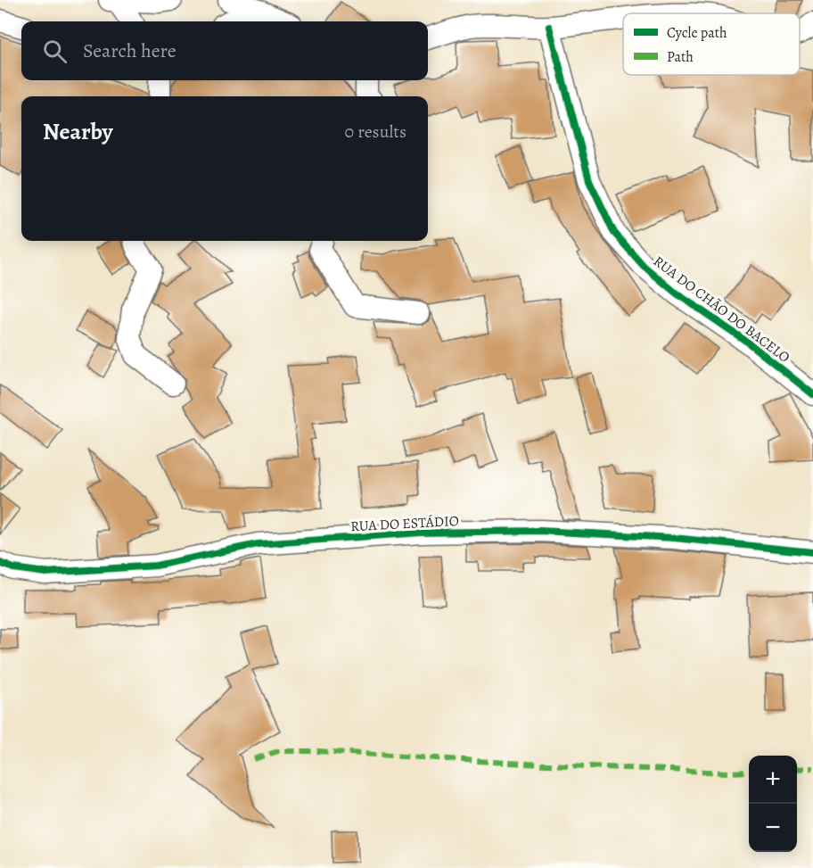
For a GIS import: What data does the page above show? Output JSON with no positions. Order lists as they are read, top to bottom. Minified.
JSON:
{"streets":{"street":["RUA DO CHÃO DO BACELO","RUA DO ESTÁDIO"]},"legend":["Cycle path","Path"],"page":{"search":"Search here","heading":["Nearby","0 results"],"map_buttons":["+","−"]}}
